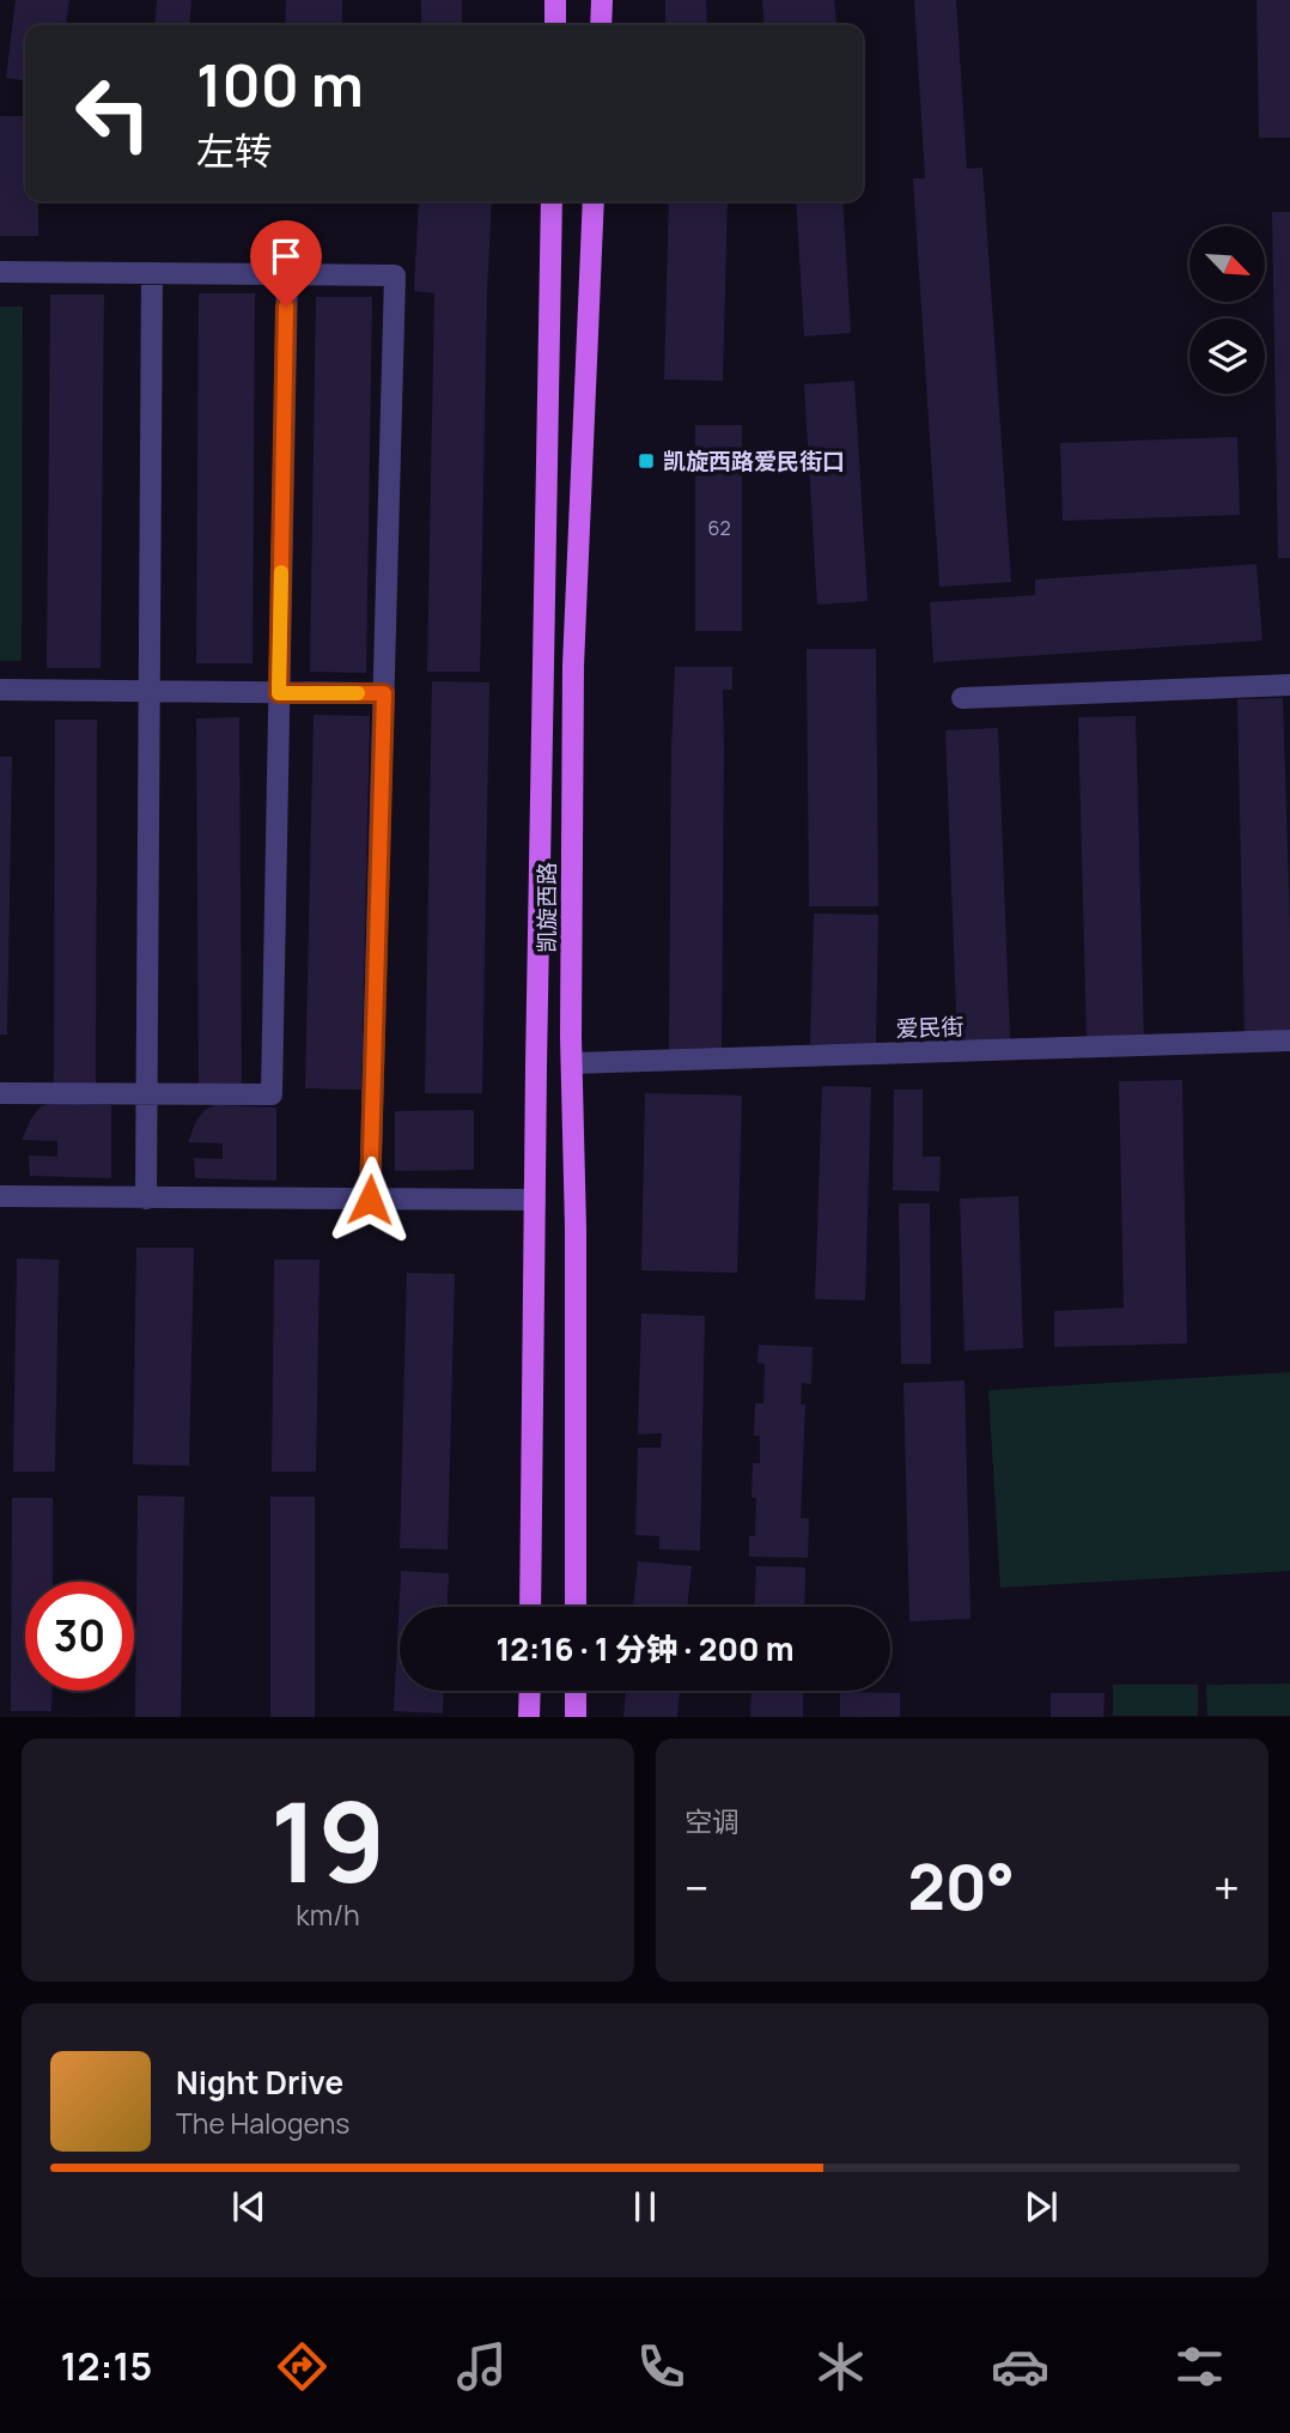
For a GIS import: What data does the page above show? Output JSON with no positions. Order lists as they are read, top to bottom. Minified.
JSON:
{"streets":{"main road":["凯旋西路"],"street":["爱民街"]},"crossings":[["凯旋西路","爱民街"]],"places":{"transit":["凯旋西路爱民街口"]},"house_numbers":["62"],"north":"bottom right","page":{"turn":["100 m","左转"],"limit":"30","trip":"12:16 · 1 分钟 · 200 m","tile":[["19","km/h"],"空调"],"heat":["−","20°","+"],"song":["Night Drive","The Halogens"],"tabs":"12:15"}}
